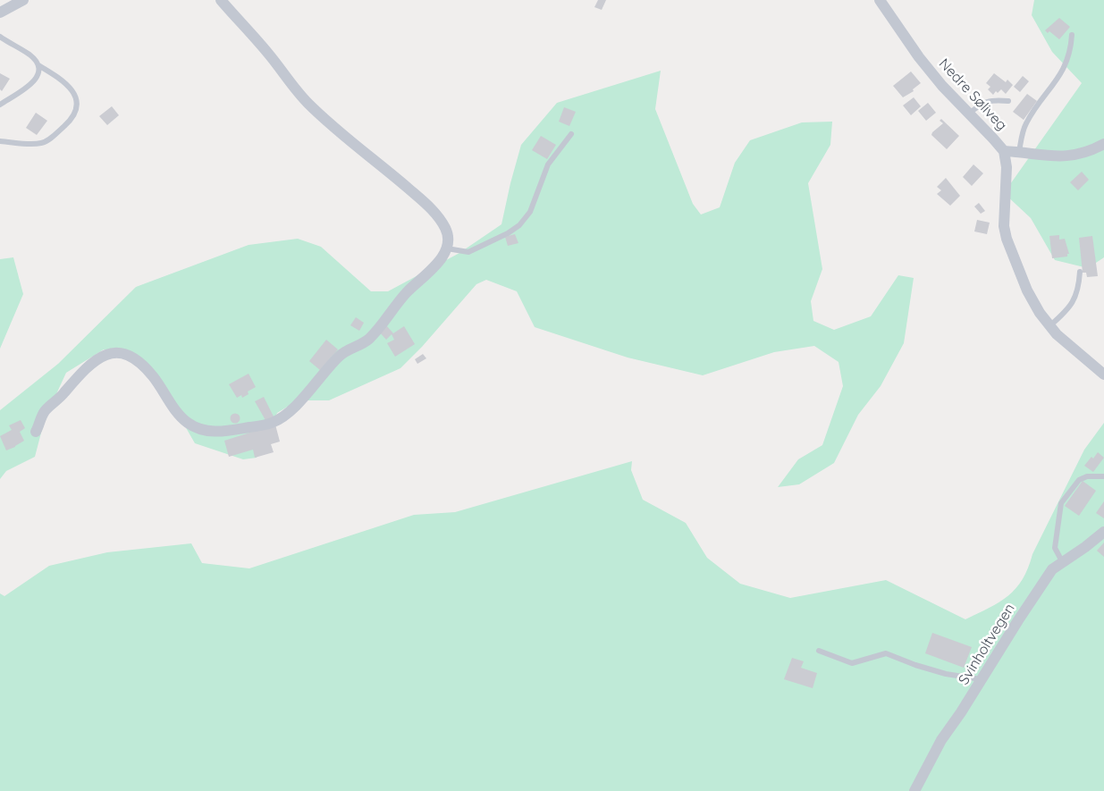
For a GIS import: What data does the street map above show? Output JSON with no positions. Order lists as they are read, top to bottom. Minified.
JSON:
{"streets":{"street":["Nedre Søliveg","Svinholtvegen"]}}
